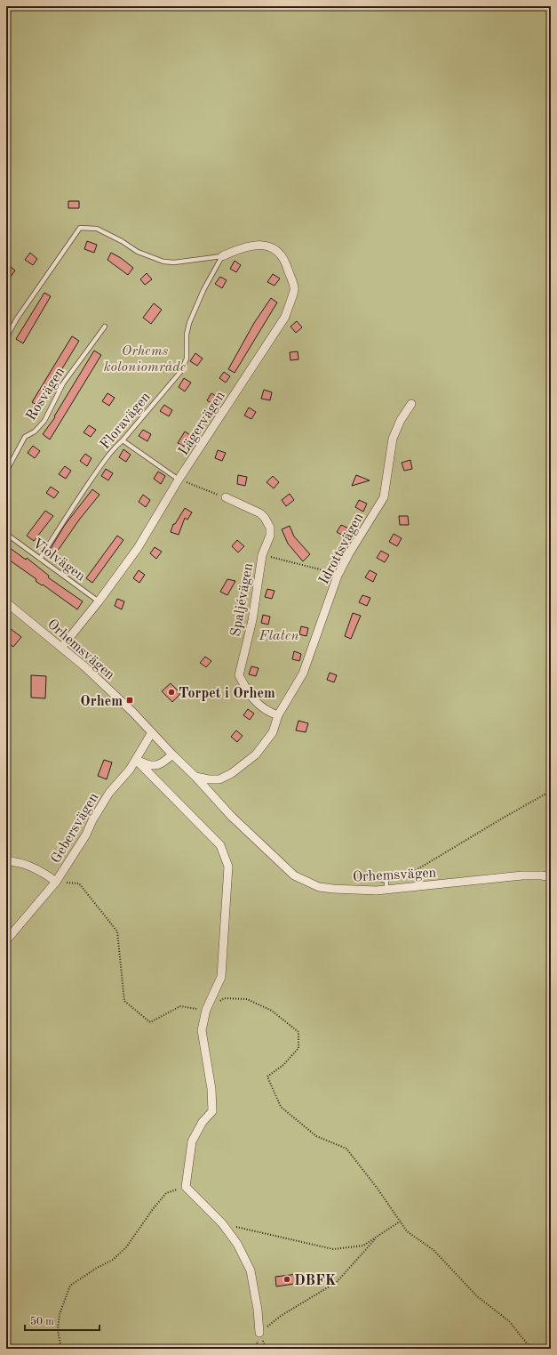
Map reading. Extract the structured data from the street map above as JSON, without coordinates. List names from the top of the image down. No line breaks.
{"streets":{"street":["Lägervägen","Idrottsvägen","Spaljévägen","Orhemsvägen","Gebersvägen"],"lane":["Rosvägen","Floravägen","Violvägen"]},"crossings":[["Floravägen","Lägervägen"],["Floravägen","Violvägen"],["Lägervägen","Violvägen"],["Lägervägen","Orhemsvägen"],["Idrottsvägen","Spaljévägen"],["Idrottsvägen","Orhemsvägen"]],"parks":["Orhems koloniområde","Flaten"],"places":{"other":["Torpet i Orhem","DBFK"],"transit":["Orhem"]},"scale_bar":"50 m"}
